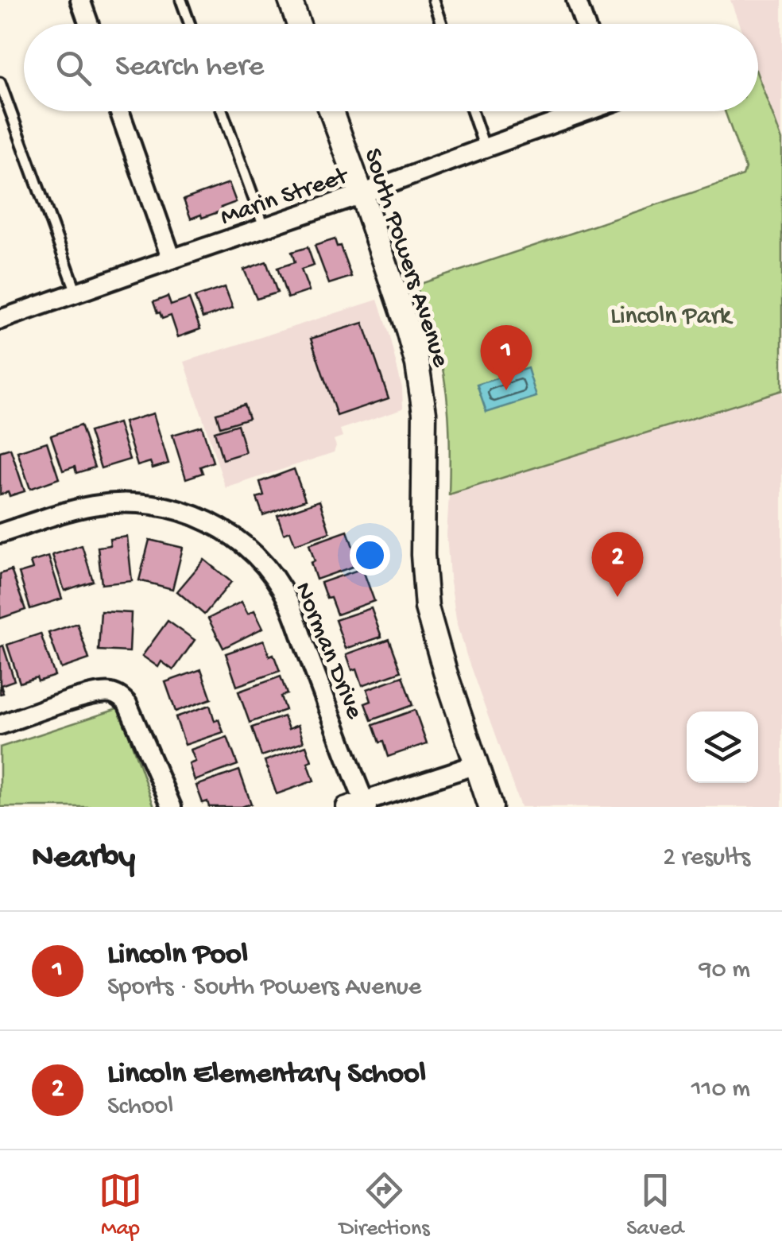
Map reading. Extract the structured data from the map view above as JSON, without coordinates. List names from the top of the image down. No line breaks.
{"streets":{"street":["Marin Street","South Powers Avenue","Norman Drive"]},"crossings":[["Marin Street","South Powers Avenue"]],"parks":["Lincoln Park"],"page":{"search":"Search here","pins":["1","2"],"heading":["Nearby","2 results"],"list":[{"mark":"1","name":"Lincoln Pool","note":"Sports · South Powers Avenue","value":"90 m"},{"mark":"2","name":"Lincoln Elementary School","note":"School","value":"110 m"}],"nav":["Map","Directions","Saved"]}}
